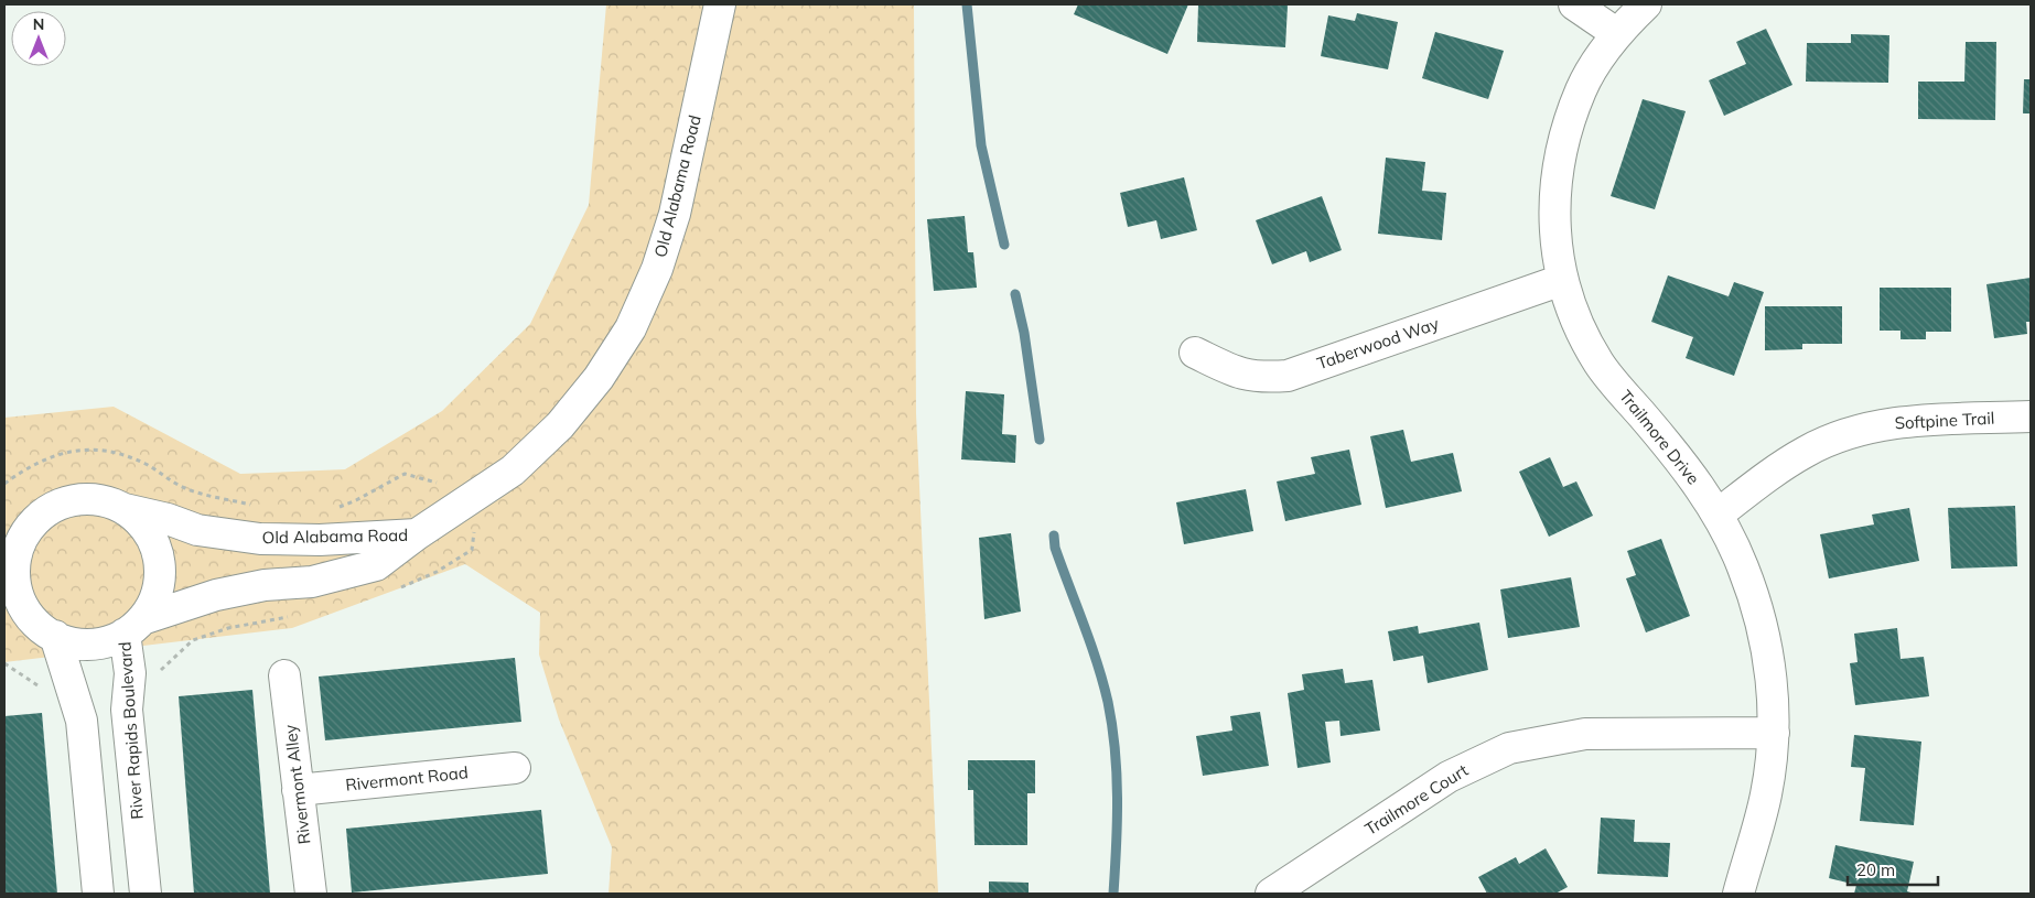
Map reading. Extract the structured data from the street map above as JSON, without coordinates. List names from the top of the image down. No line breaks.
{"streets":{"street":["Old Alabama Road","Taberwood Way","Softpine Trail","Trailmore Drive","River Rapids Boulevard","Rivermont Road","Rivermont Alley","Trailmore Court"]},"crossings":[["Old Alabama Road","River Rapids Boulevard"],["Taberwood Way","Trailmore Drive"],["Softpine Trail","Trailmore Drive"],["Trailmore Drive","Trailmore Court"],["Rivermont Road","Rivermont Alley"]],"scale_bar":"20 m","north":"top"}
